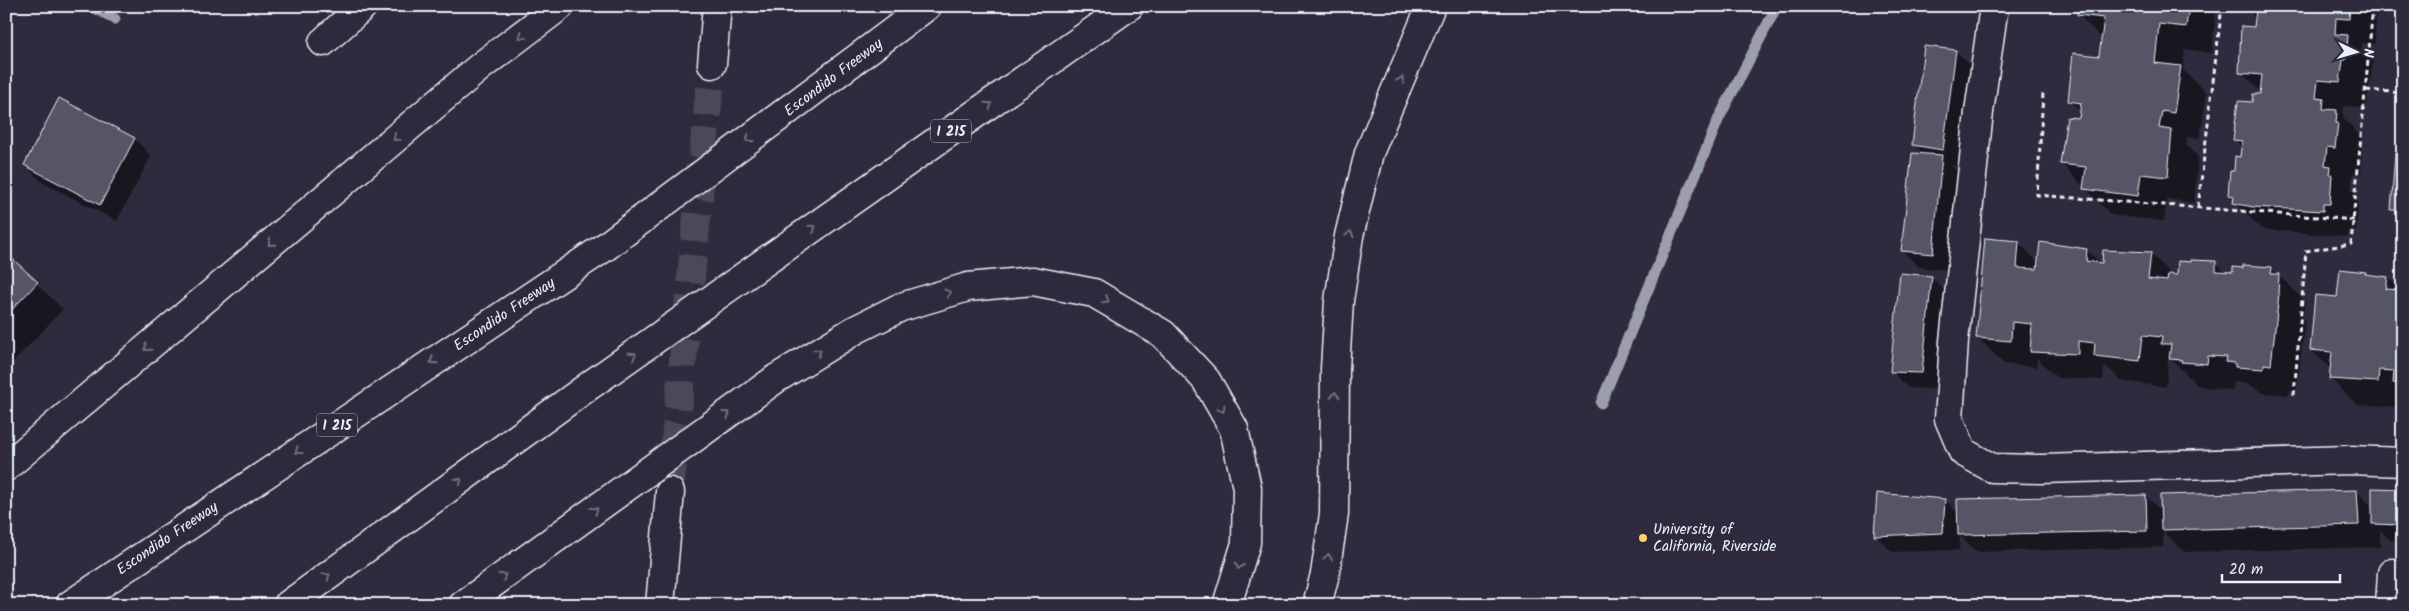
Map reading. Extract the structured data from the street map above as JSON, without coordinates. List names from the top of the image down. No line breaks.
{"streets":{"main road":["Escondido Freeway","I 215"]},"places":["University of California, Riverside"],"scale_bar":"20 m","north":"right"}
